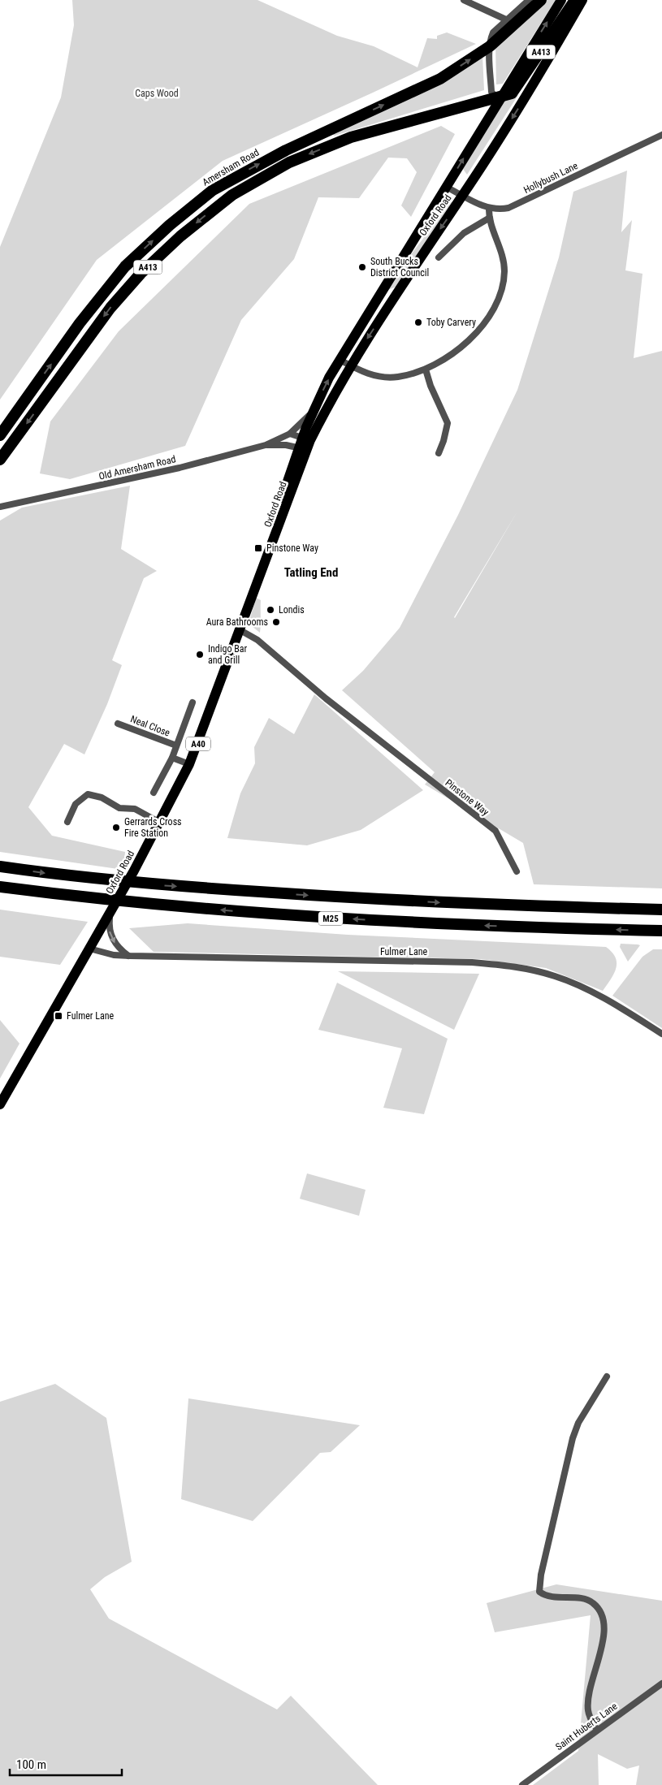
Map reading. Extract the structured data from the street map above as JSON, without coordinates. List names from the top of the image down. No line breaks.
{"streets":{"highway":["A413","Amersham Road","M25"],"main road":["Oxford Road","A40"],"street":["Hollybush Lane","Old Amersham Road","Neal Close","Pinstone Way","Fulmer Lane","Saint Huberts Lane"]},"crossings":[["A413","A40"],["Hollybush Lane","Oxford Road"],["Hollybush Lane","A40"],["Oxford Road","Old Amersham Road"],["Oxford Road","A40"],["Oxford Road","Pinstone Way"],["Oxford Road","Fulmer Lane"],["Old Amersham Road","A40"]],"districts":["Tatling End"],"parks":["Caps Wood"],"places":{"other":["South Bucks District Council","Toby Carvery","Londis","Aura Bathrooms","Indigo Bar and Grill","Gerrards Cross Fire Station"],"transit":["Pinstone Way","Fulmer Lane"]},"scale_bar":"100 m"}
